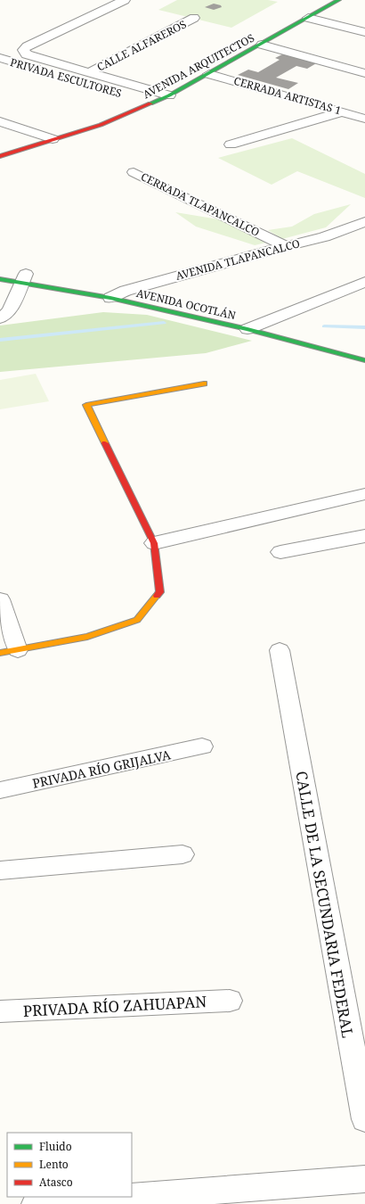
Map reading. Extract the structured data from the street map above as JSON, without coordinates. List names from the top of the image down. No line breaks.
{"streets":{"street":["CALLE ALFAREROS","AVENIDA ARQUITECTOS","PRIVADA ESCULTORES","CERRADA ARTISTAS 1","CERRADA TLAPANCALCO","AVENIDA TLAPANCALCO","AVENIDA OCOTLÁN","PRIVADA RÍO GRIJALVA","CALLE DE LA SECUNDARIA FEDERAL","PRIVADA RÍO ZAHUAPAN"]},"crossings":[["CALLE ALFAREROS","PRIVADA ESCULTORES"],["AVENIDA ARQUITECTOS","PRIVADA ESCULTORES"],["AVENIDA ARQUITECTOS","CERRADA ARTISTAS 1"],["CERRADA TLAPANCALCO","AVENIDA TLAPANCALCO"],["AVENIDA TLAPANCALCO","AVENIDA OCOTLÁN"]],"legend":["Fluido","Lento","Atasco"]}
